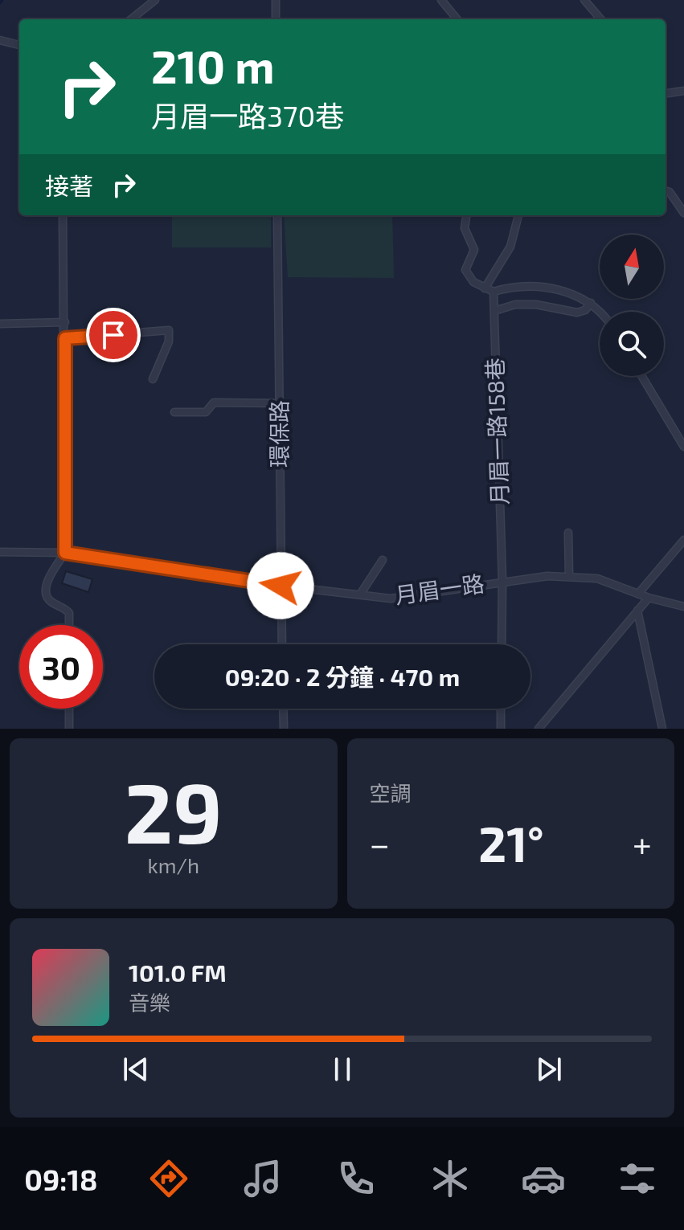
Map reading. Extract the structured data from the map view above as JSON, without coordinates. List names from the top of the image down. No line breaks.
{"streets":{"street":["月眉一路158巷","環保路","月眉一路"]},"crossings":[["月眉一路158巷","月眉一路"],["環保路","月眉一路"]],"north":"top","page":{"turn":["210 m","月眉一路370巷"],"then":"接著","limit":"30","trip":"09:20 · 2 分鐘 · 470 m","tile":[["29","km/h"],"空調"],"heat":["−","21°","+"],"song":["101.0 FM","音樂"],"tabs":"09:18"}}
